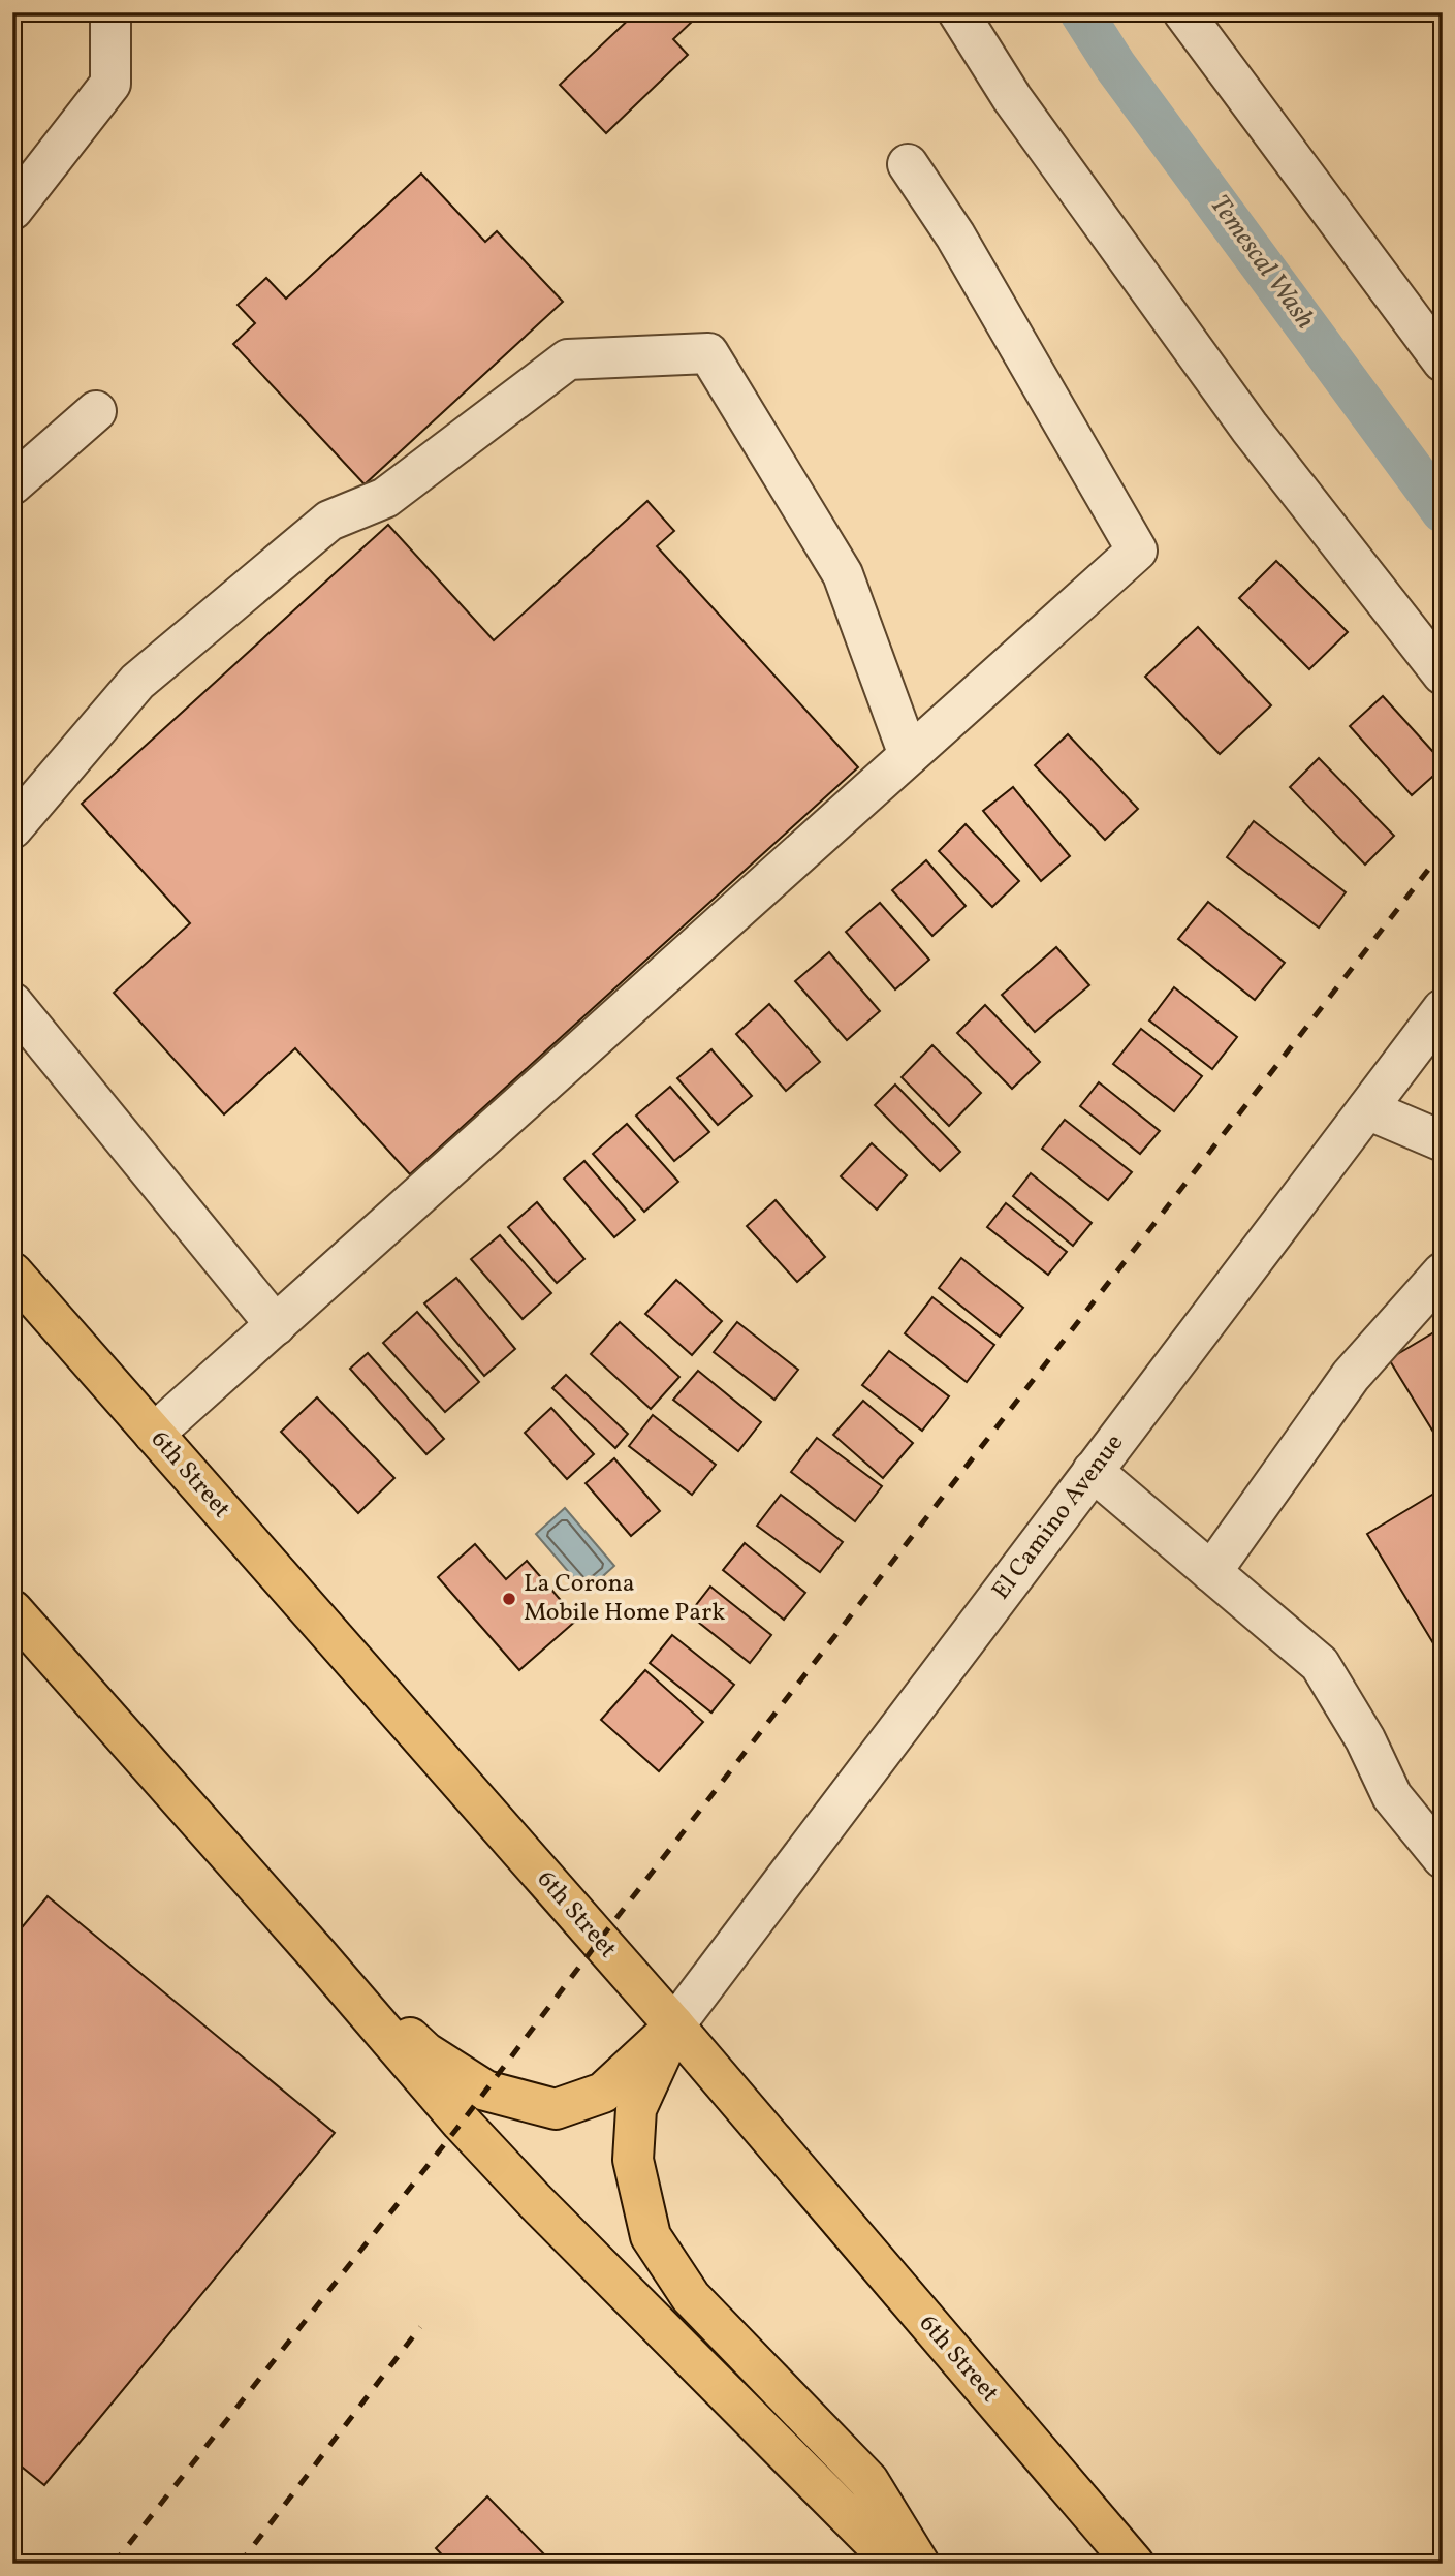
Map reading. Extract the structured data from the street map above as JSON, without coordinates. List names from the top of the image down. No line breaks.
{"streets":{"main road":["6th Street"],"street":["El Camino Avenue"]},"crossings":[["6th Street","El Camino Avenue"]],"water":["Temescal Wash"],"places":["La Corona Mobile Home Park"]}
